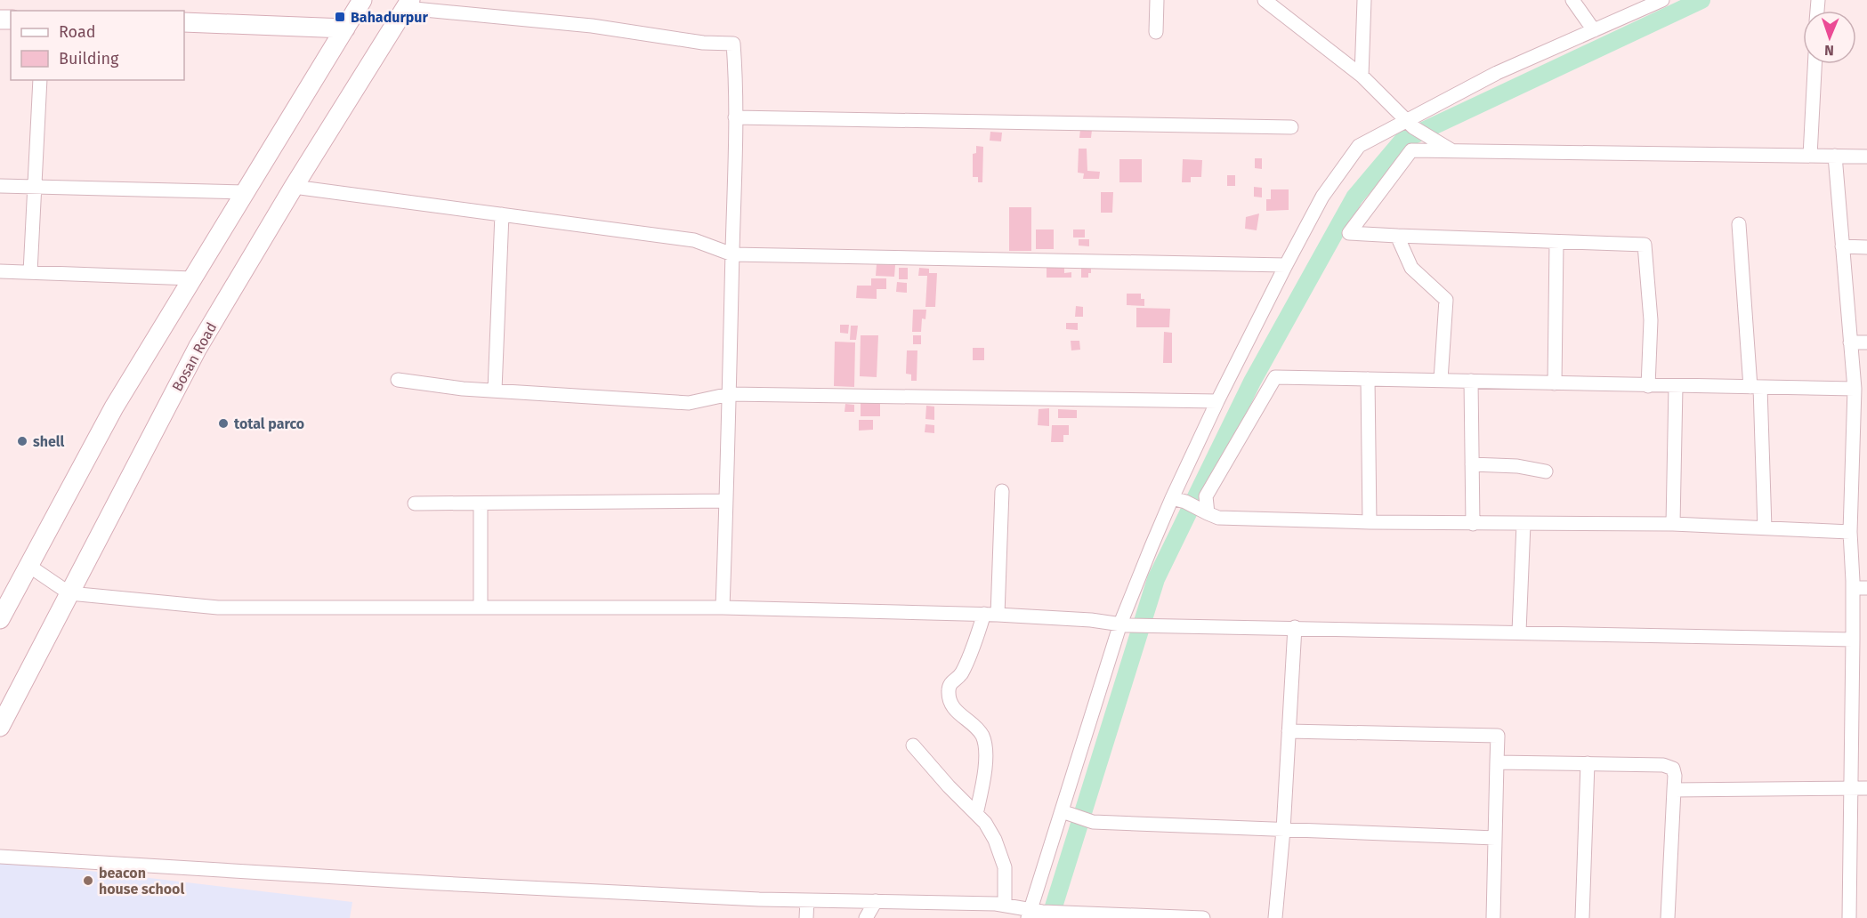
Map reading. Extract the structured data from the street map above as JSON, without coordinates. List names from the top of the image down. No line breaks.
{"streets":{"main road":["Bosan Road"]},"places":{"transit":["Bahadurpur"],"other":["total parco","shell","beacon house school"]},"legend":["Road","Building"],"north":"bottom"}
